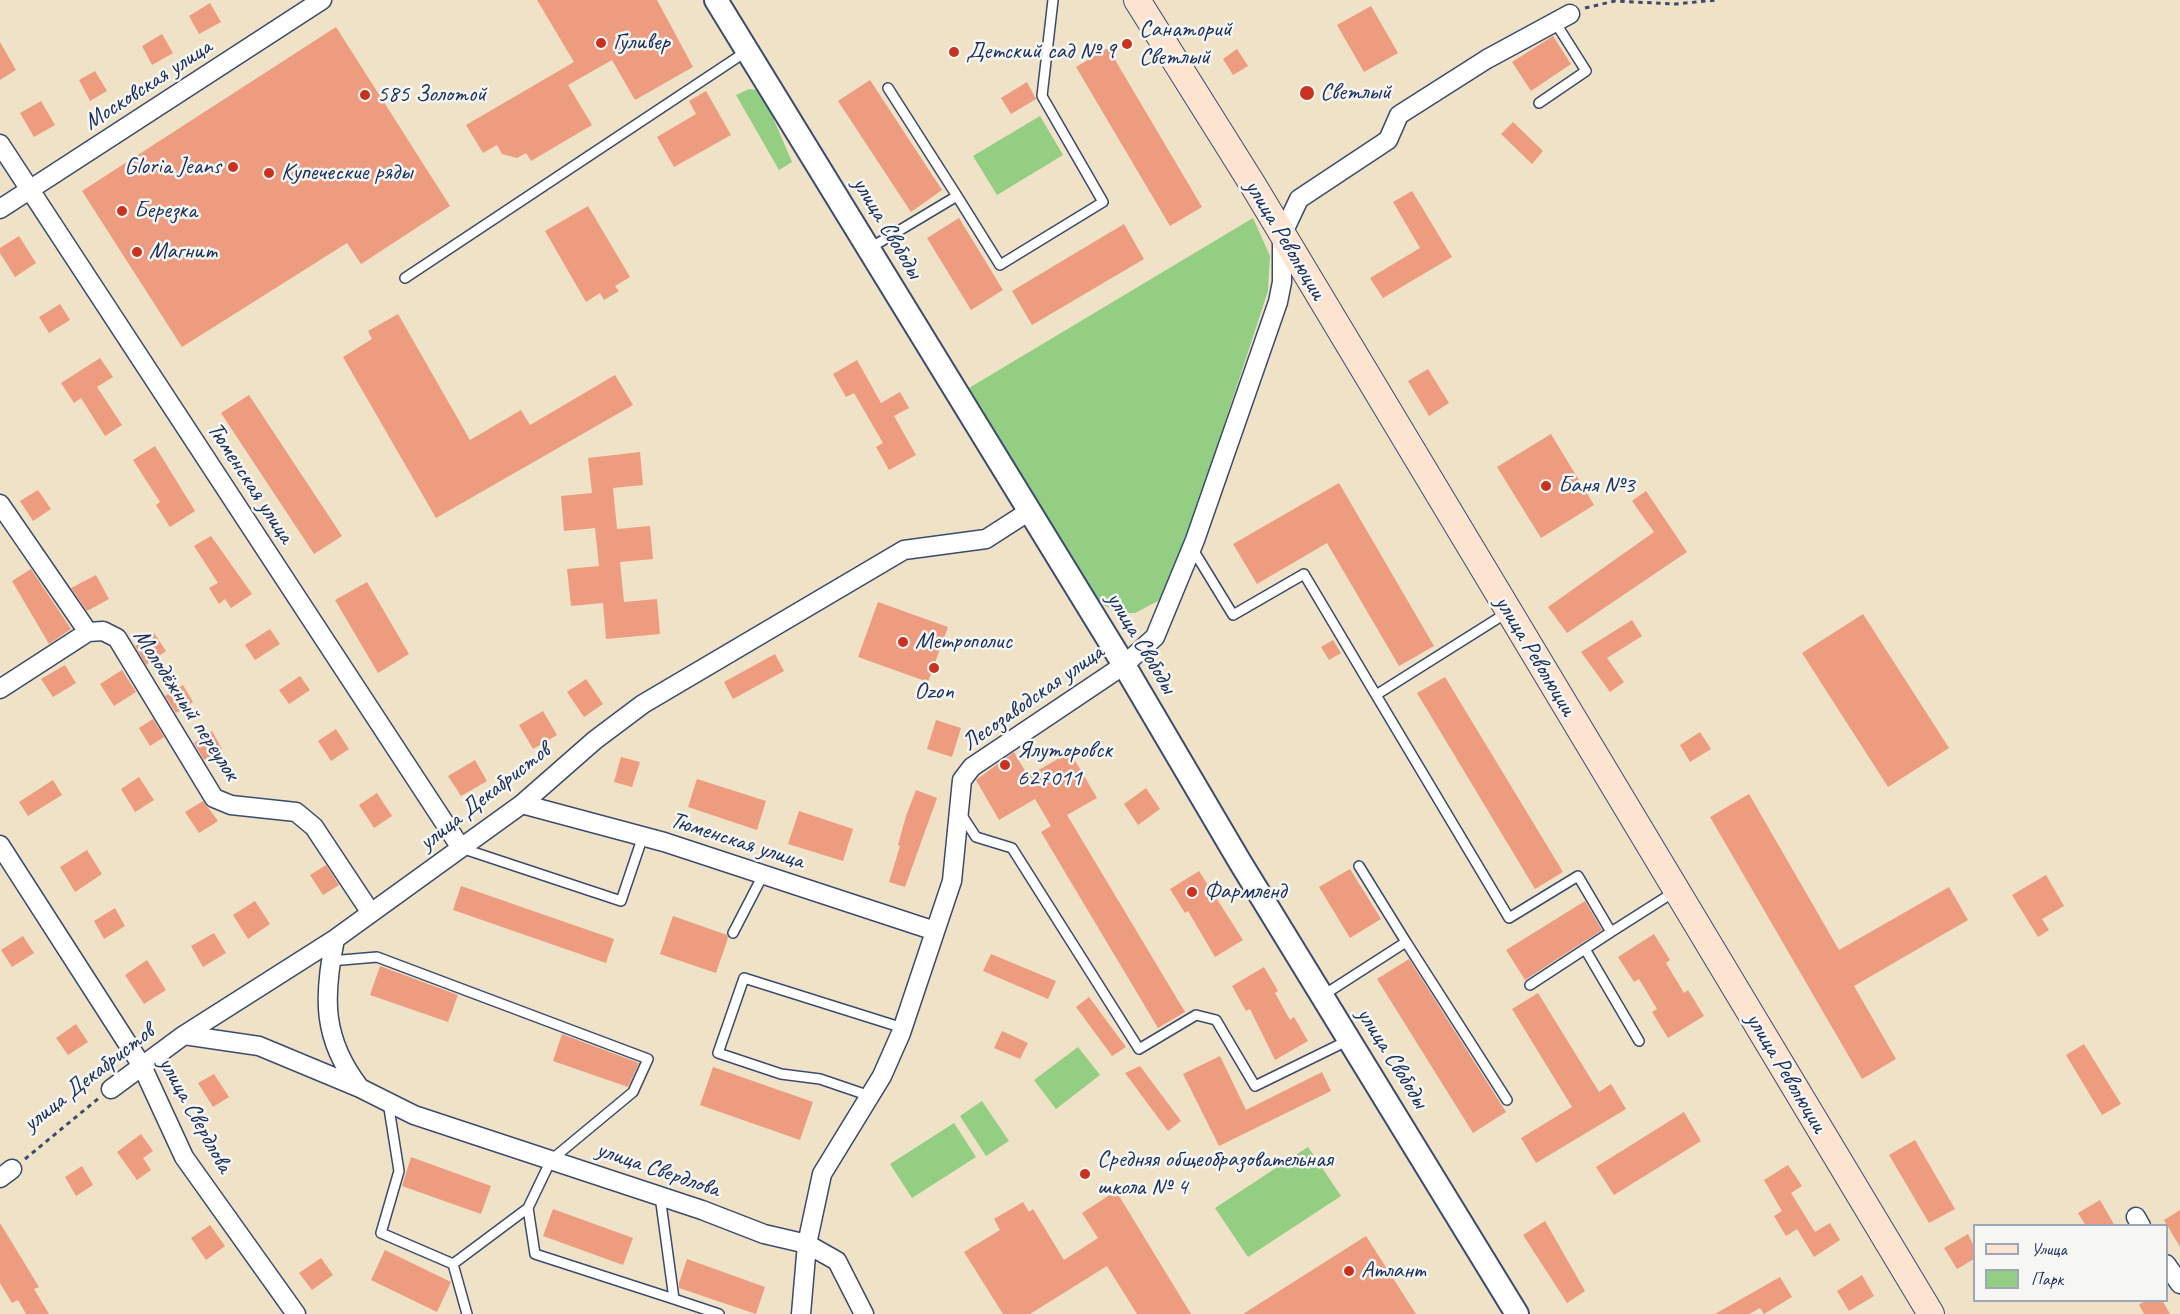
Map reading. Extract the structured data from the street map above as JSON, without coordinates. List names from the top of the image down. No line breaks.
{"streets":{"main road":["улица Революции"],"street":["Московская улица","улица Свободы","Тюменская улица","Лесозаводская улица","Молодёжный переулок","улица Декабристов","улица Свердлова"]},"crossings":[["Московская улица","Тюменская улица"],["улица Свободы","Лесозаводская улица"],["улица Свободы","улица Декабристов"],["улица Революции","Лесозаводская улица"],["Тюменская улица","Лесозаводская улица"],["Тюменская улица","улица Декабристов"],["Лесозаводская улица","улица Свердлова"],["Молодёжный переулок","улица Декабристов"],["улица Декабристов","улица Свердлова"]],"places":["Гуливер","Санаторий Светлый","Детский сад № 9","Светлый","585 Золотой","Gloria Jeans","Купеческие ряды","Березка","Магнит","Баня №3","Метрополис","Ozon","Ялуторовск 627011","Фармленд","Средняя общеобразовательная школа № 4","Атлант"],"legend":["Улица","Парк"]}
